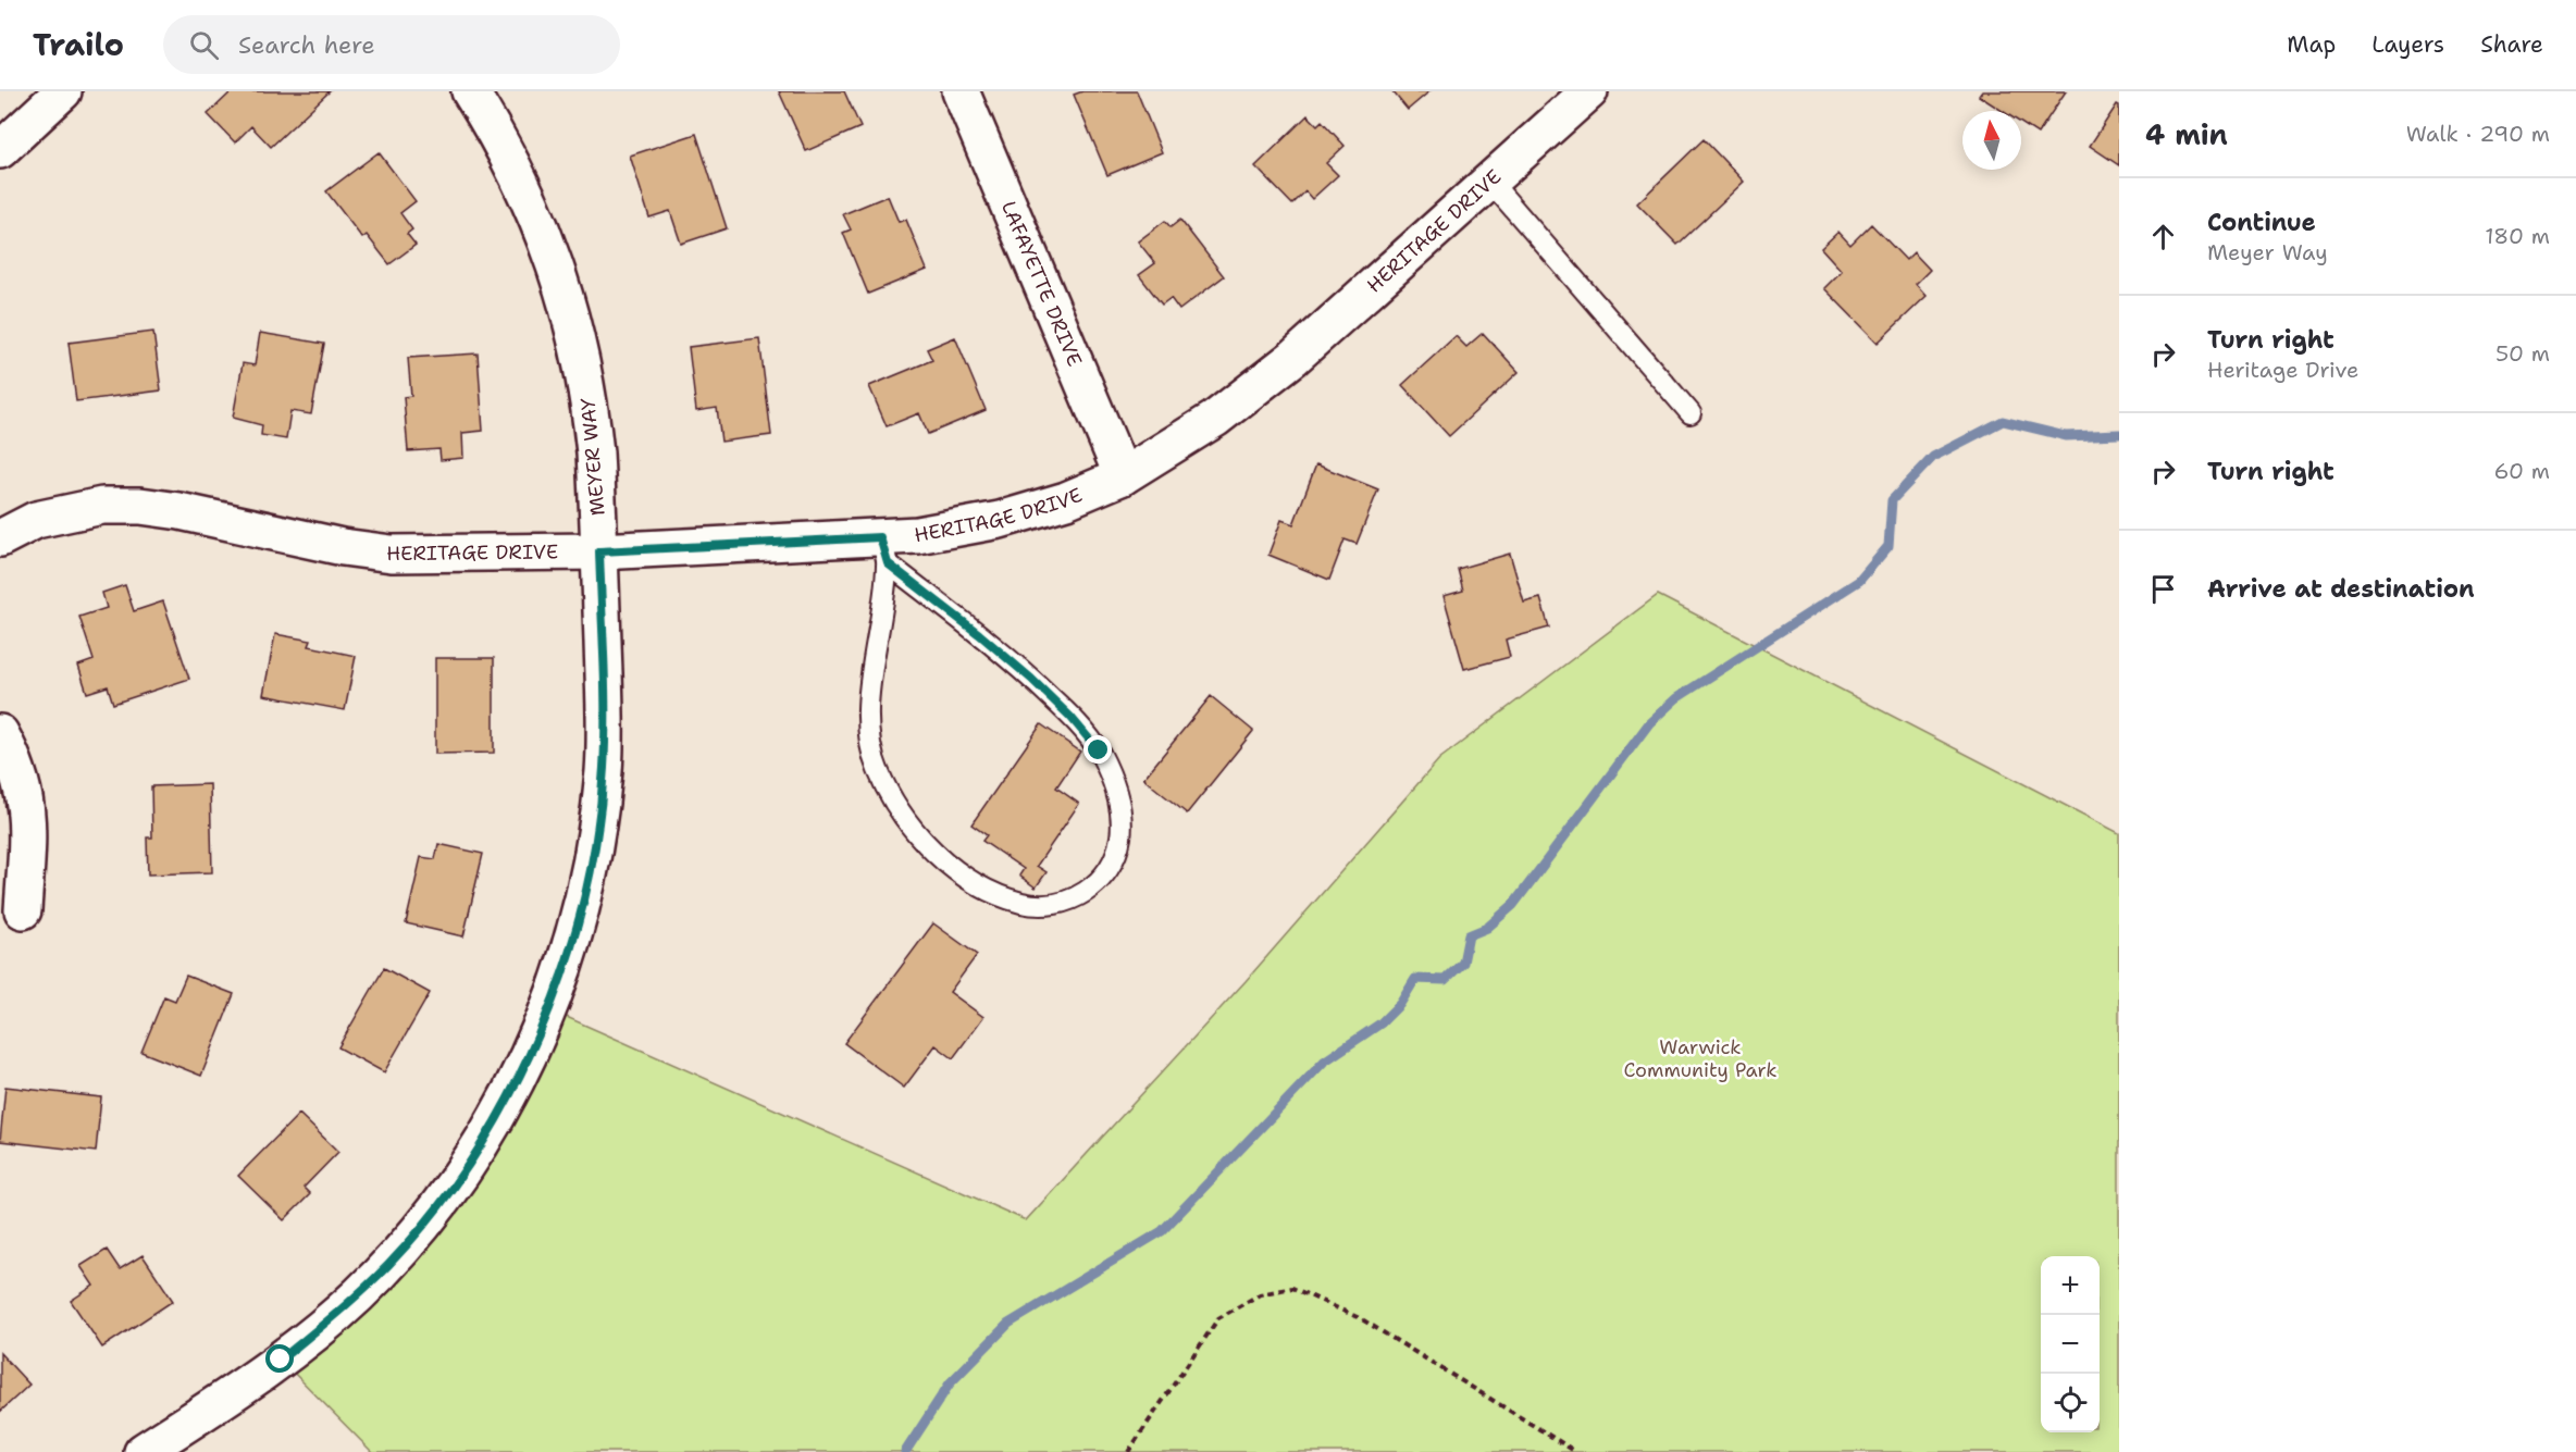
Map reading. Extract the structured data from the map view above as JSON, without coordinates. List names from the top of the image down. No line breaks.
{"streets":{"street":["HERITAGE DRIVE","LAFAYETTE DRIVE","MEYER WAY"]},"crossings":[["HERITAGE DRIVE","LAFAYETTE DRIVE"],["HERITAGE DRIVE","MEYER WAY"]],"parks":["Warwick Community Park"],"north":"top","page":{"header":"Trailo","search":"Search here","nav":["Map","Layers","Share"],"heading":["4 min","Walk · 290 m"],"list":[["Continue","Meyer Way","180 m"],["Turn right","Heritage Drive","50 m"],["Turn right","60 m"],"Arrive at destination"],"map_buttons":["+","−"]}}
